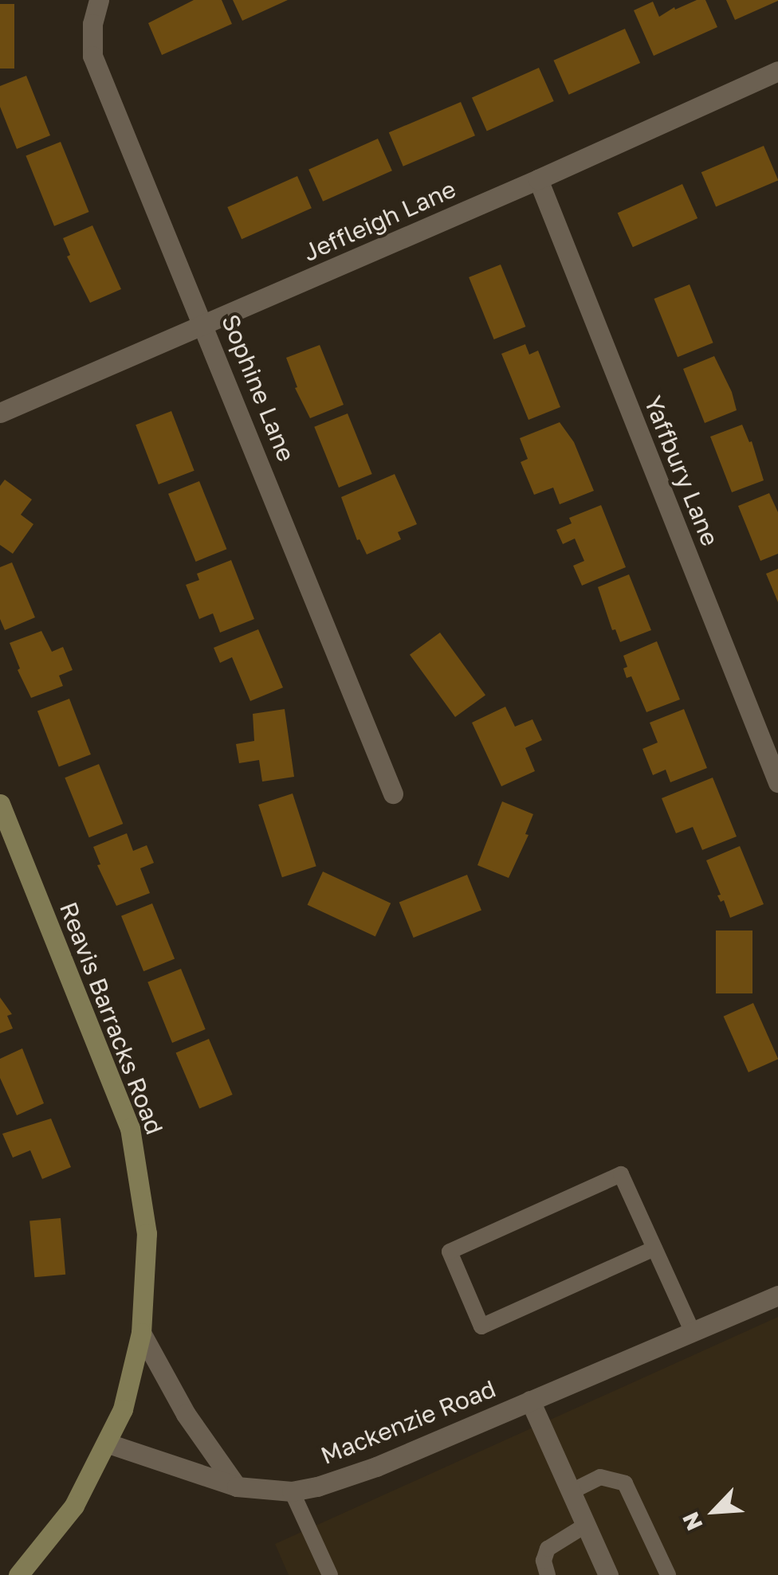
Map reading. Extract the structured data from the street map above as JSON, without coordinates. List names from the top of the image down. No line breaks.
{"streets":{"main road":["Reavis Barracks Road"],"street":["Jeffleigh Lane","Sophine Lane","Yaffbury Lane","Mackenzie Road"]},"crossings":[["Jeffleigh Lane","Sophine Lane"],["Jeffleigh Lane","Yaffbury Lane"],["Reavis Barracks Road","Mackenzie Road"]],"north":"bottom left"}
